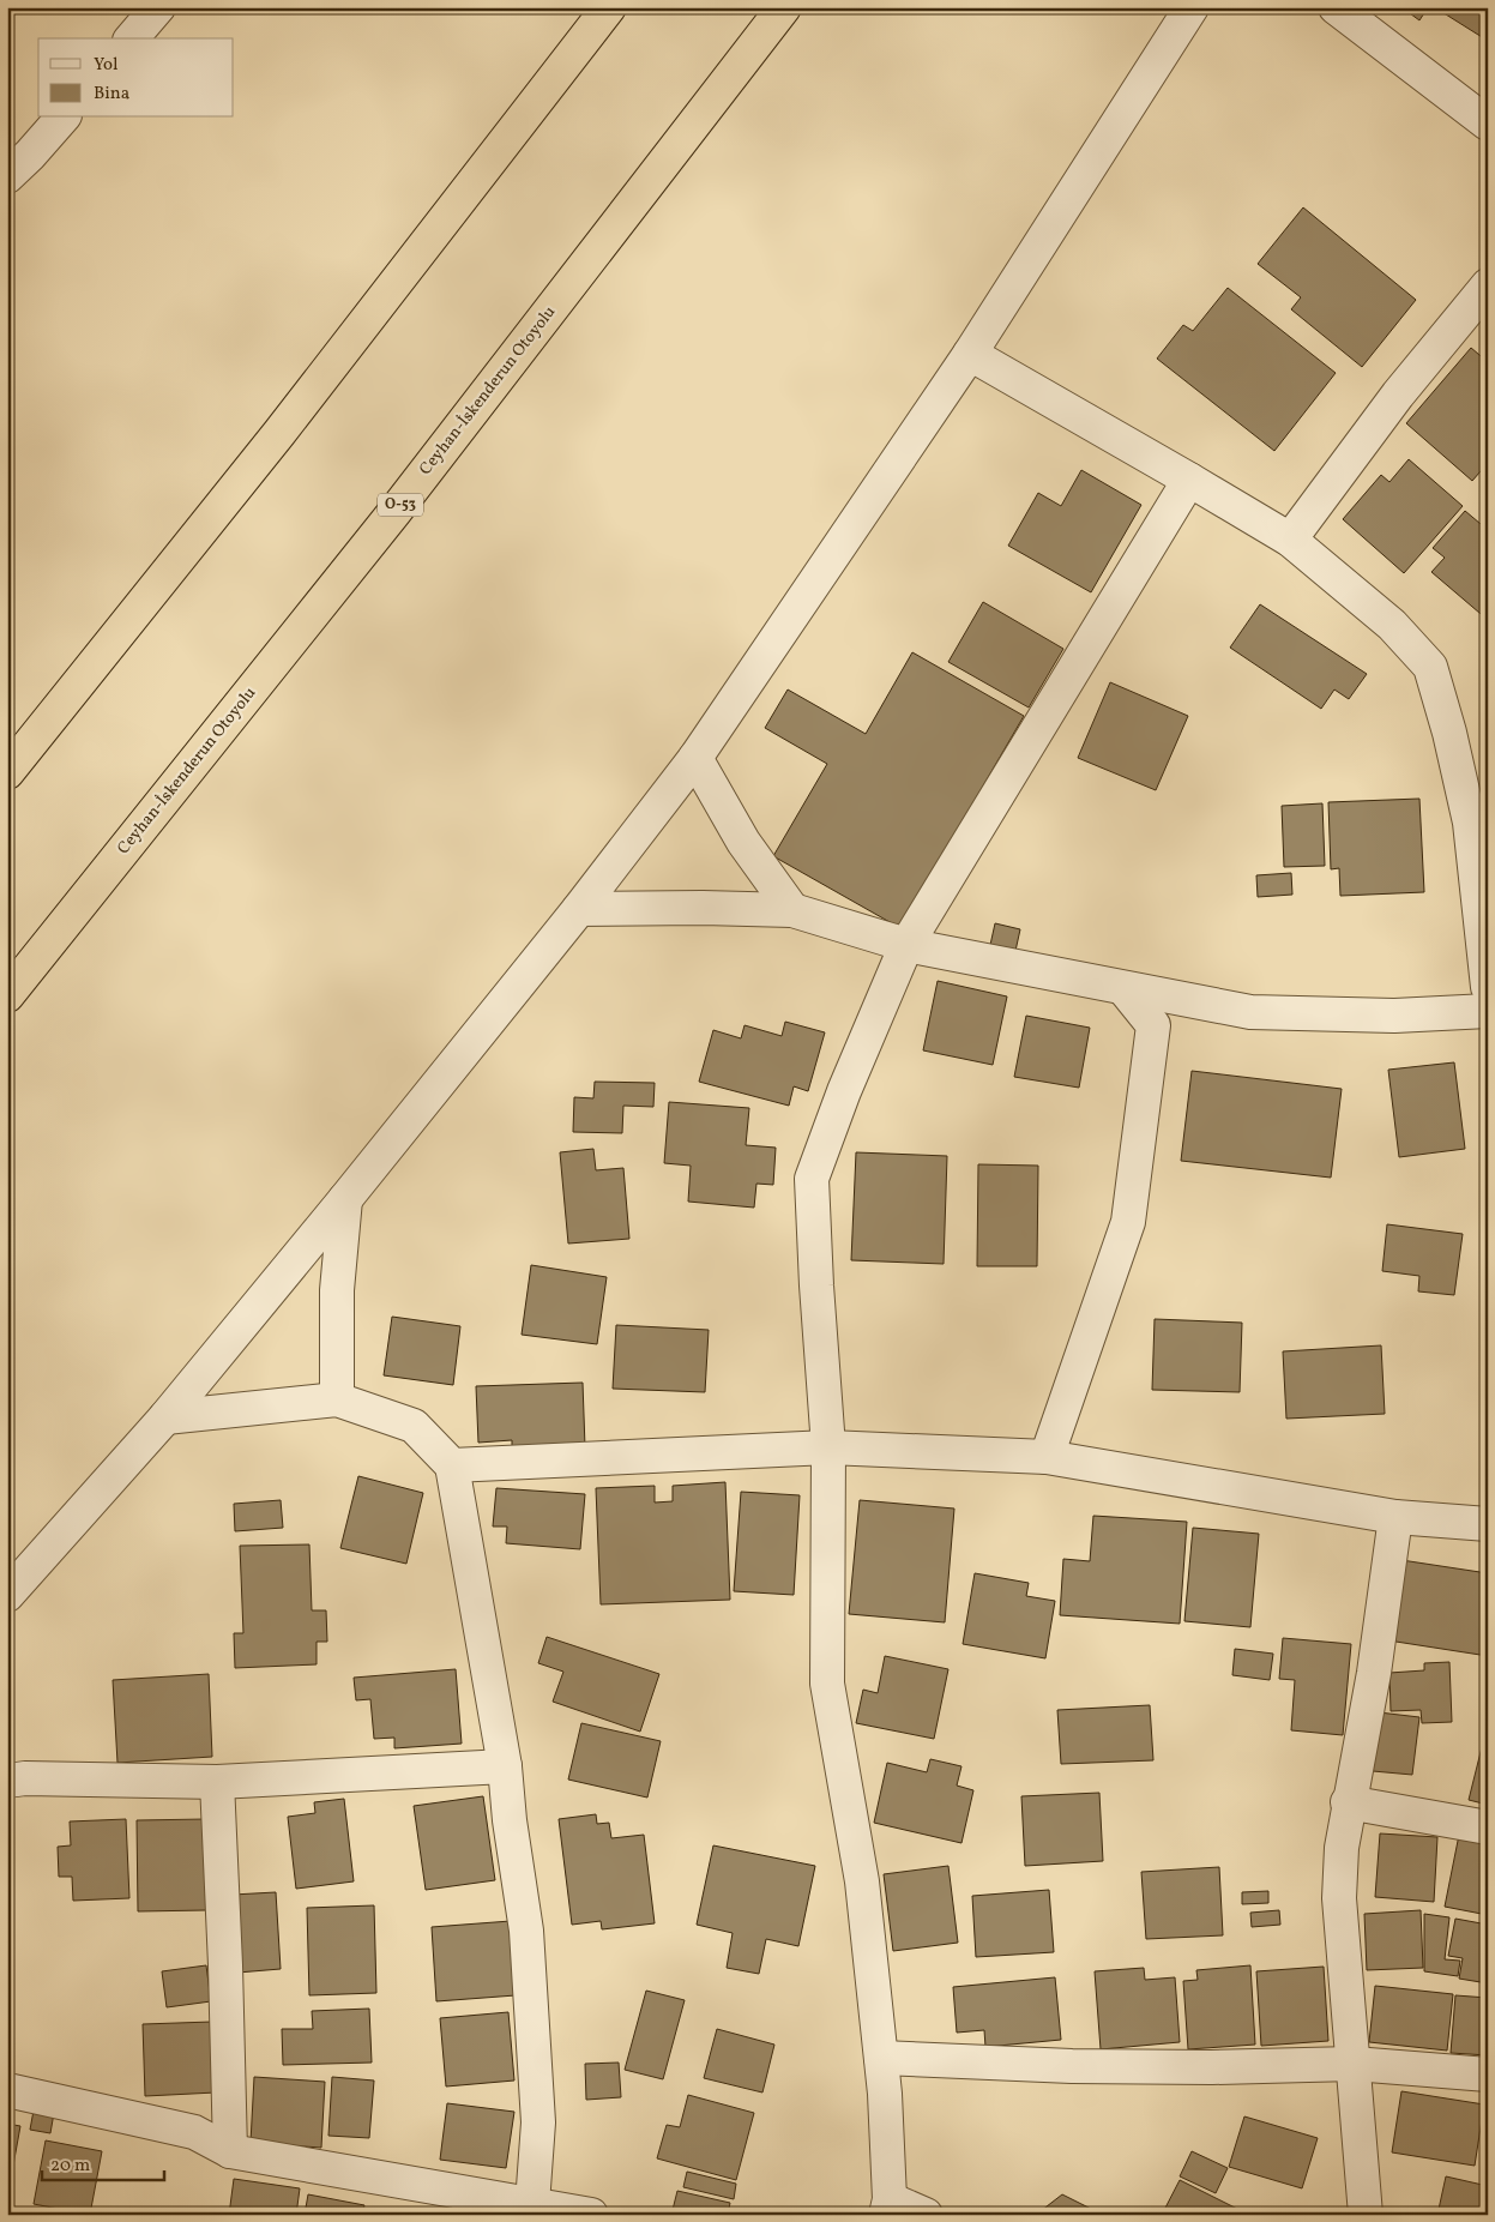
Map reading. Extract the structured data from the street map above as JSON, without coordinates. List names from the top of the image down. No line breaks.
{"streets":{"highway":["Ceyhan-İskenderun Otoyolu","O-53"]},"legend":["Yol","Bina"],"scale_bar":"20 m"}
